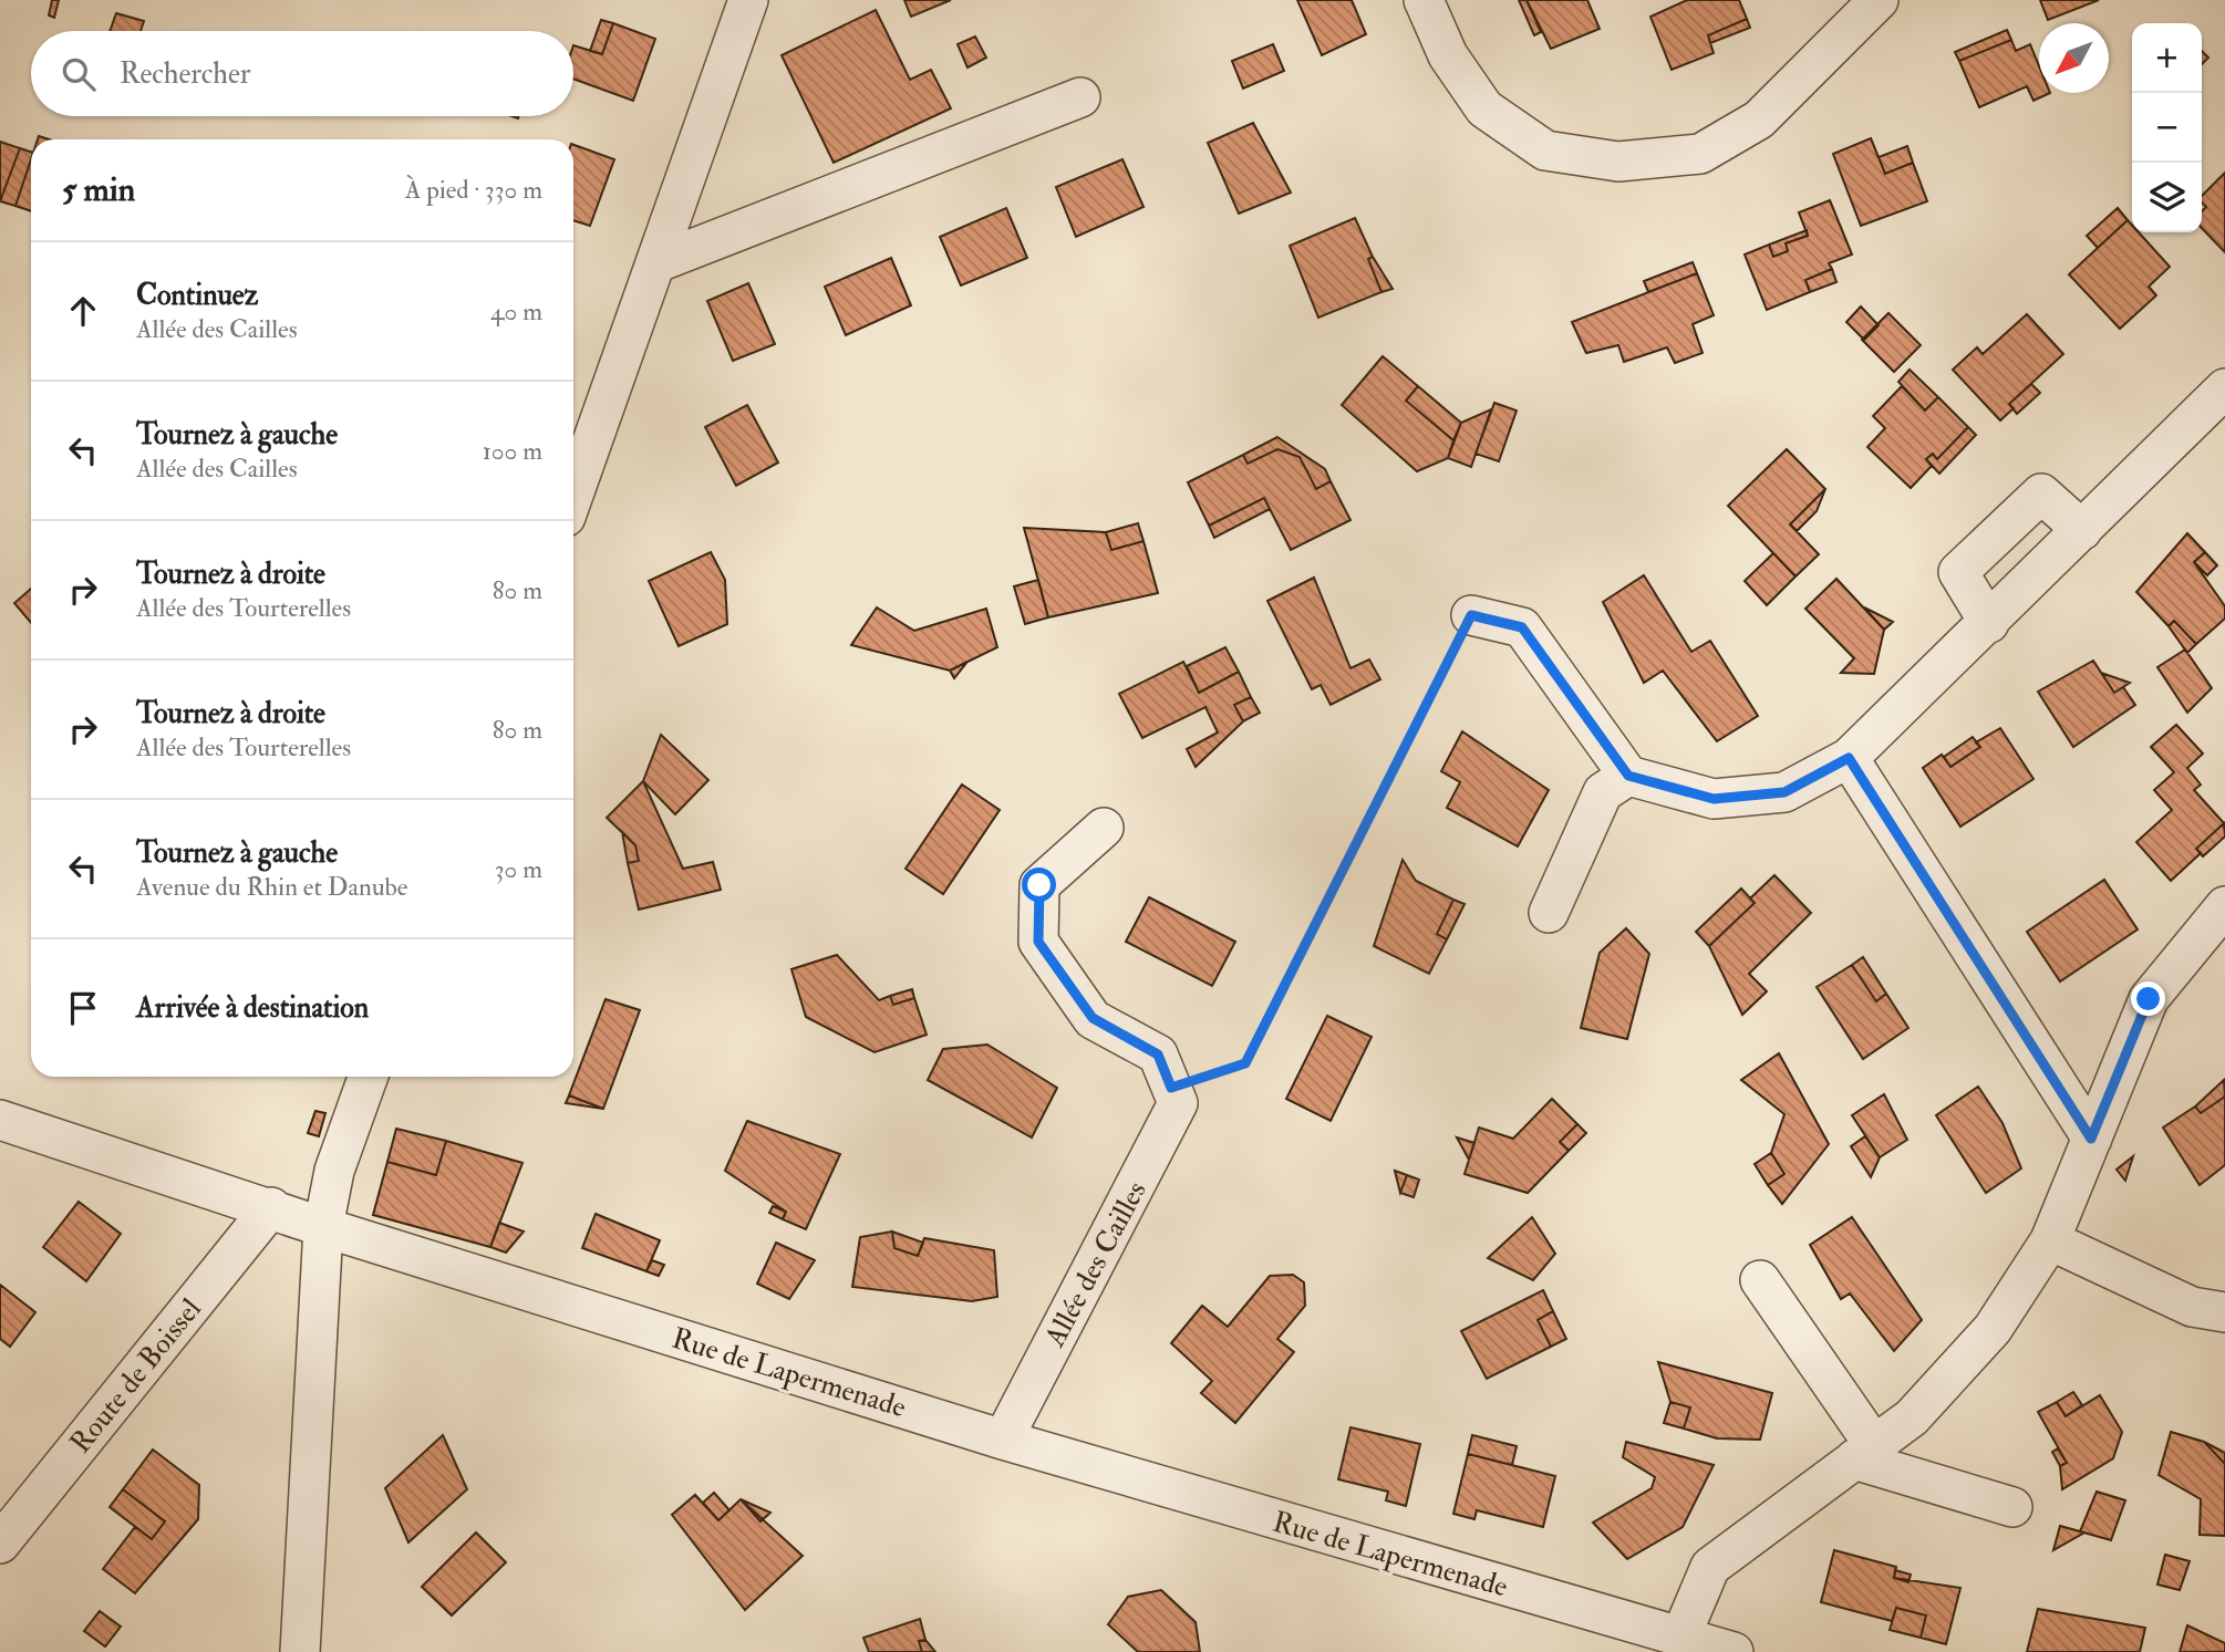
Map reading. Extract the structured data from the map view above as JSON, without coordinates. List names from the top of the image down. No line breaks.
{"streets":{"street":["Allée des Cailles","Rue de Lapermenade","Route de Boissel"]},"crossings":[["Allée des Cailles","Rue de Lapermenade"],["Rue de Lapermenade","Route de Boissel"]],"north":"bottom left","page":{"map_buttons":["+","−"],"search":"Rechercher","heading":["5 min","À pied · 330 m"],"list":[["Continuez","Allée des Cailles","40 m"],["Tournez à gauche","Allée des Cailles","100 m"],["Tournez à droite","Allée des Tourterelles","80 m"],["Tournez à droite","Allée des Tourterelles","80 m"],["Tournez à gauche","Avenue du Rhin et Danube","30 m"],"Arrivée à destination"]}}
